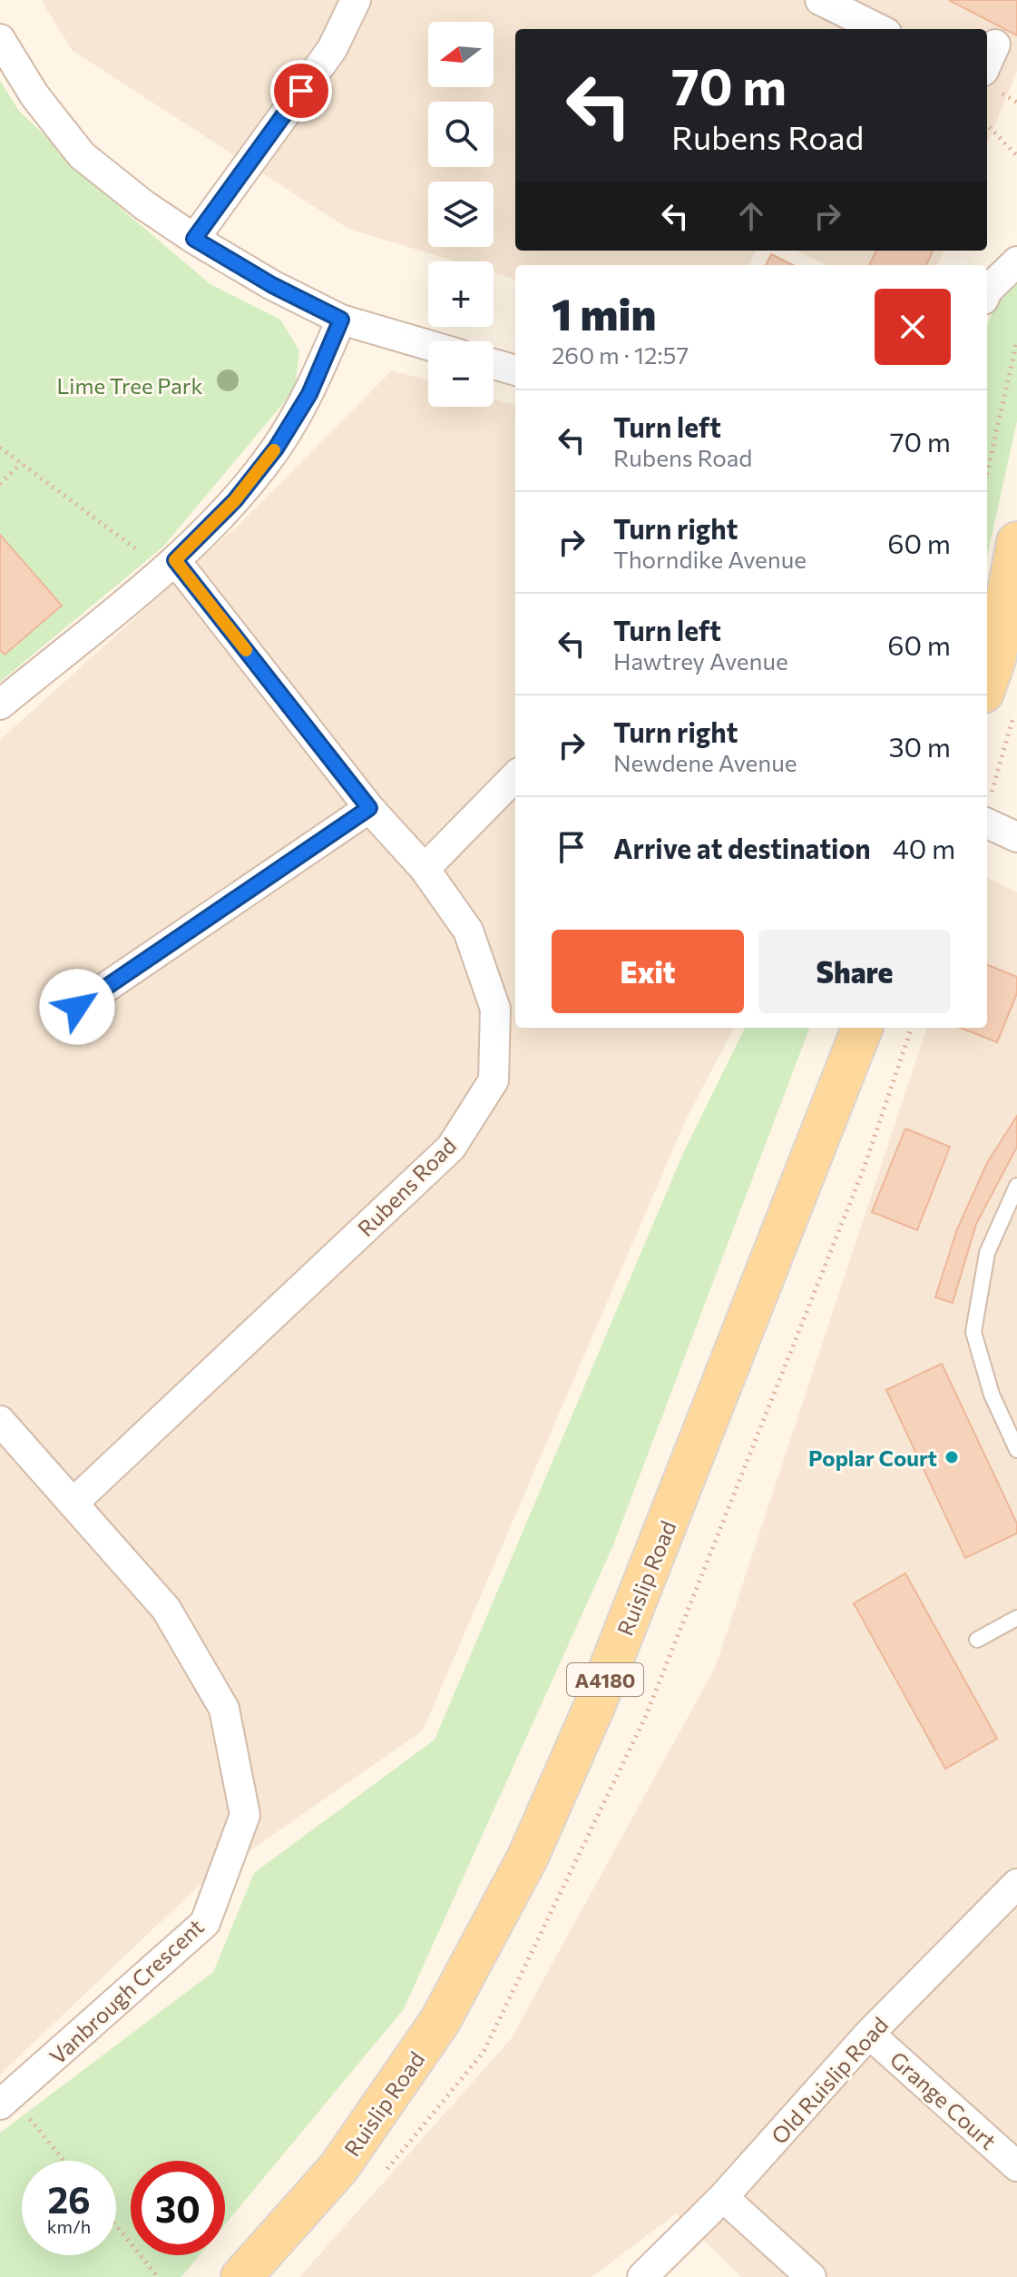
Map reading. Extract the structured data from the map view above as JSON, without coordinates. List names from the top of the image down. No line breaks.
{"streets":{"main road":["Ruislip Road","A4180"],"street":["Rubens Road","Vanbrough Crescent","Old Ruislip Road","Grange Court"]},"crossings":[["Rubens Road","Vanbrough Crescent"],["Old Ruislip Road","Grange Court"]],"parks":["Lime Tree Park"],"places":["Poplar Court"],"north":"left","page":{"map_buttons":["+","−"],"turn":["70 m","Rubens Road"],"heading":["1 min","260 m · 12:57"],"list":[{"name":"Turn left","note":"Rubens Road","value":"70 m"},{"name":"Turn right","note":"Thorndike Avenue","value":"60 m"},{"name":"Turn left","note":"Hawtrey Avenue","value":"60 m"},{"name":"Turn right","note":"Newdene Avenue","value":"30 m"},{"name":"Arrive at destination","value":"40 m"}],"buttons":["Exit","Share"],"speed":"26 km/h","limit":"30"}}
